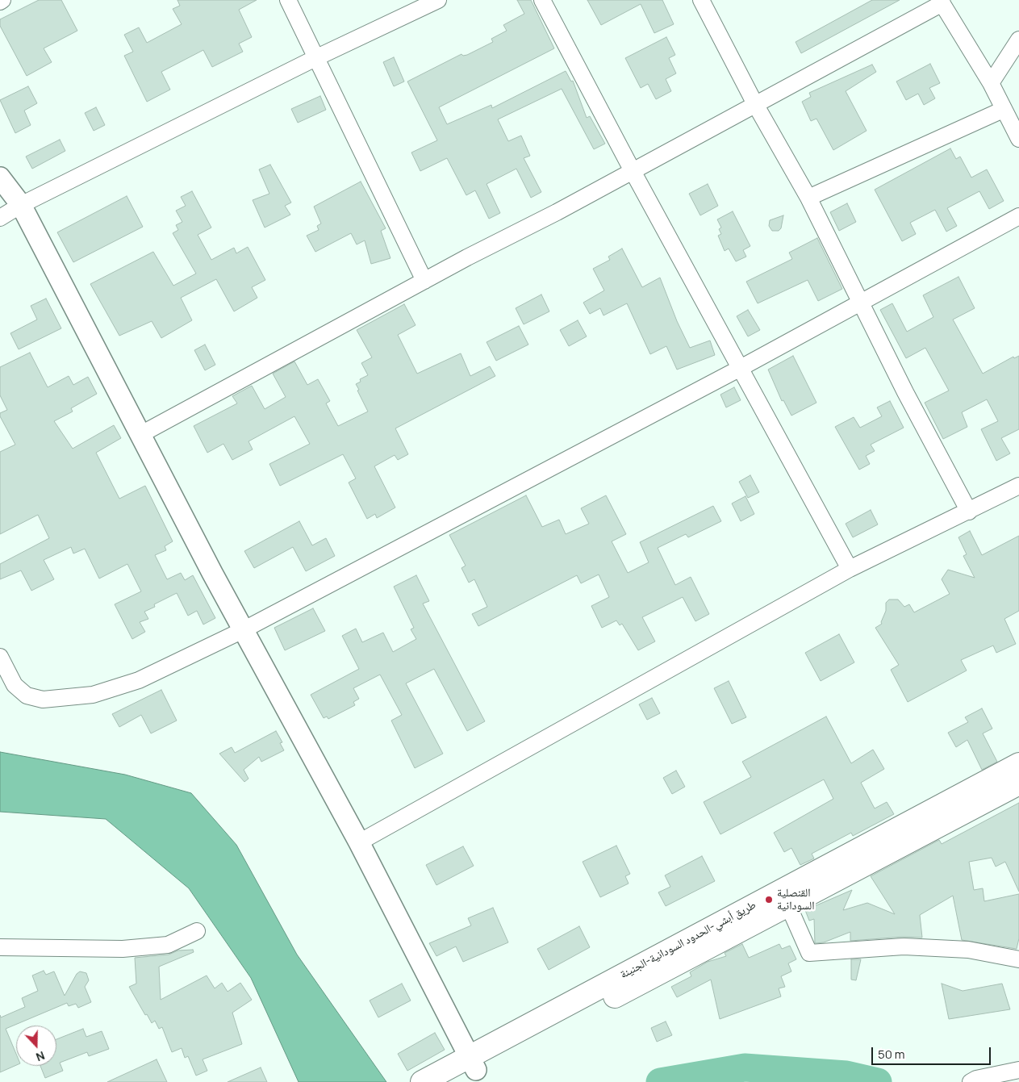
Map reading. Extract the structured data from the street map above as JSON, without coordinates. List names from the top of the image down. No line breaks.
{"streets":{"highway":["طريق أبشي-الحدود السودانية-الجنينة"]},"places":["القنصلية السودانية"],"scale_bar":"50 m","north":"bottom"}
